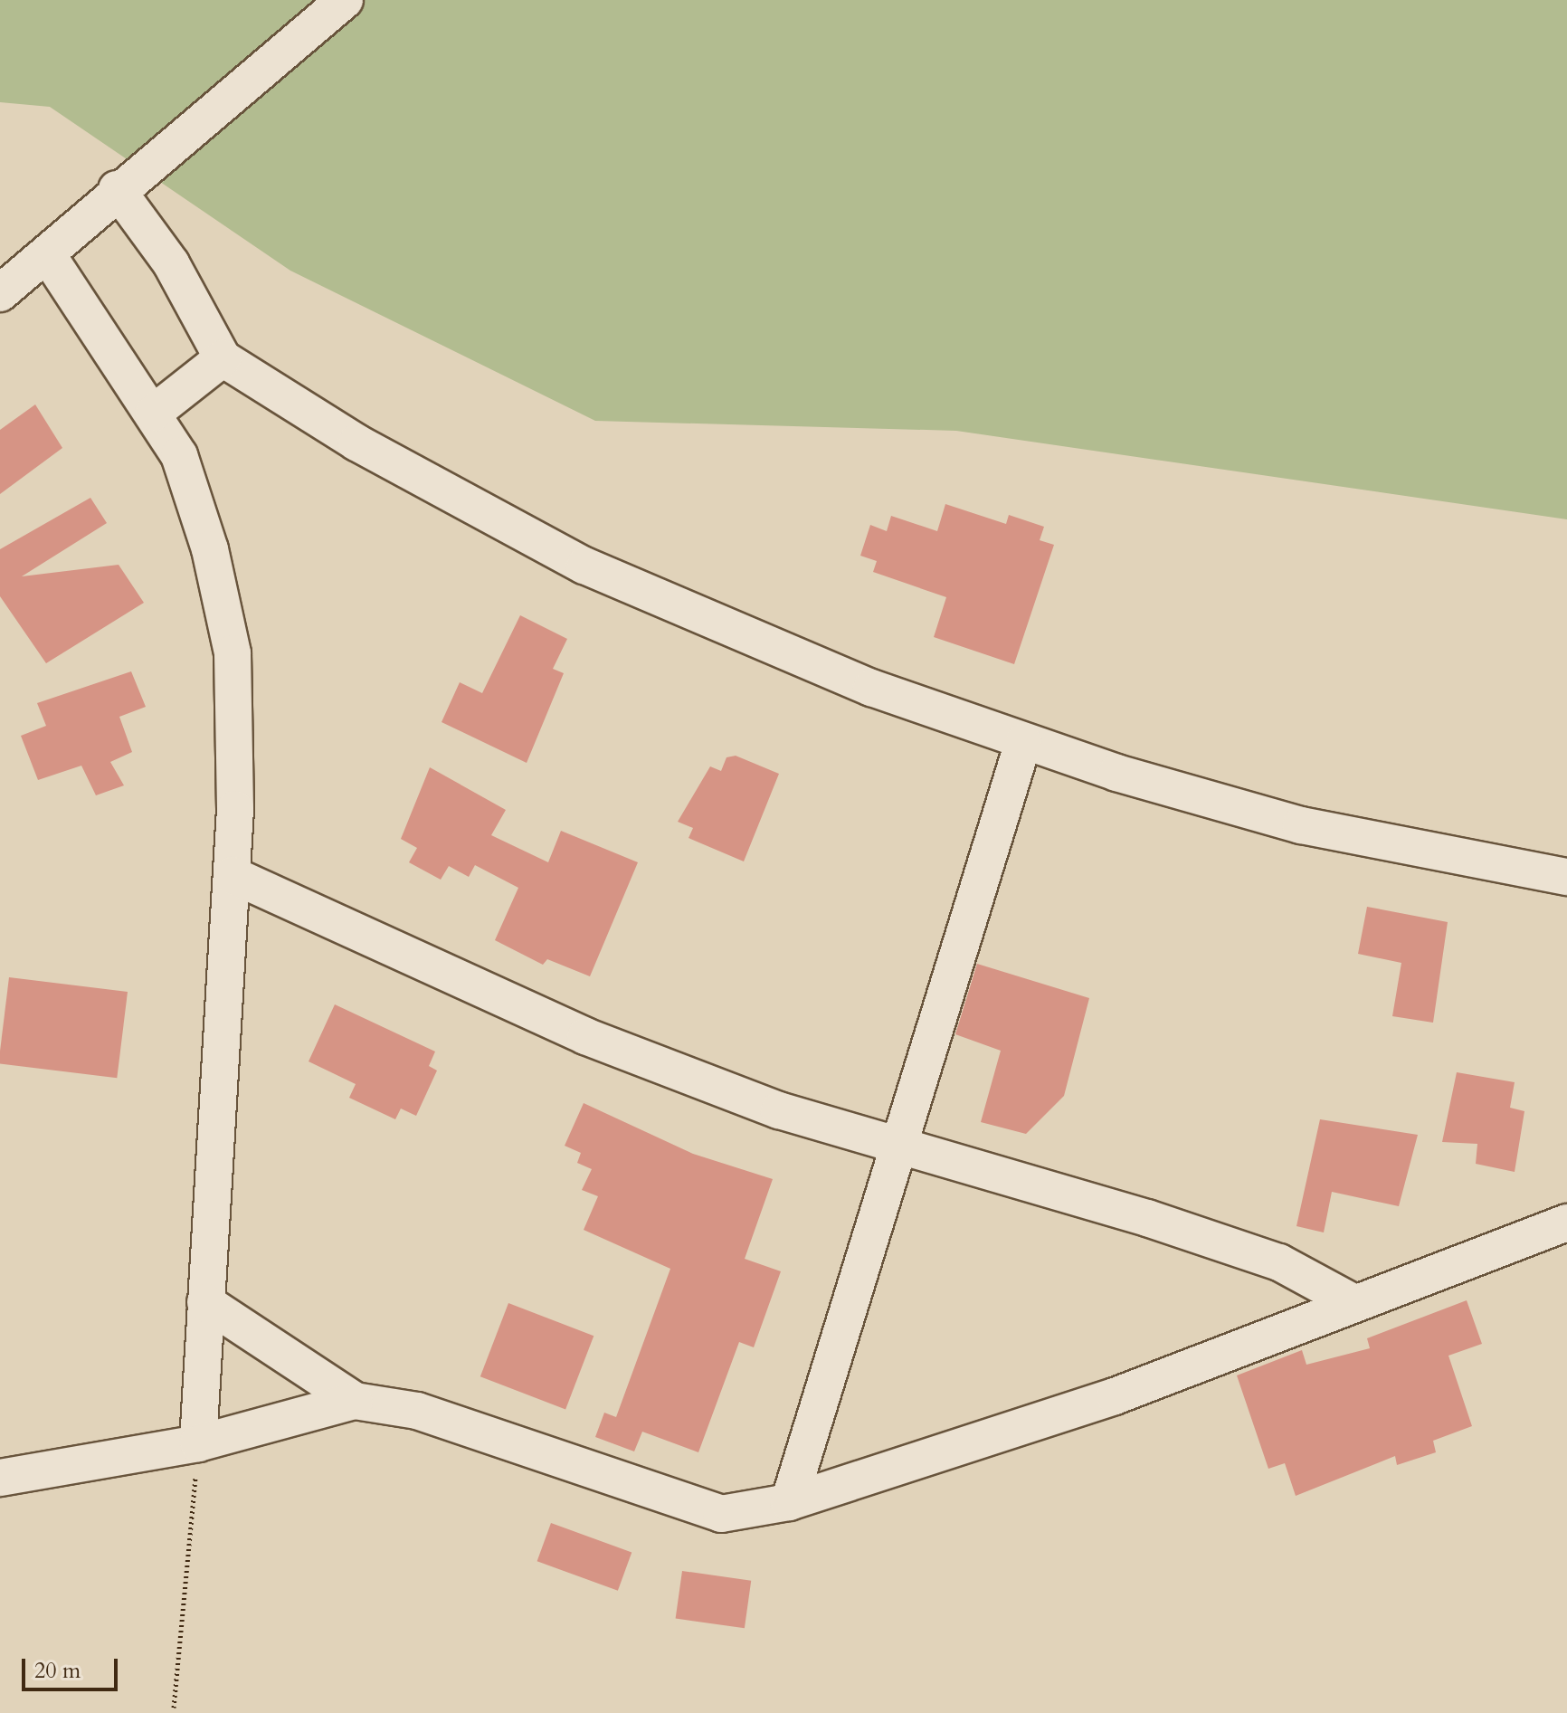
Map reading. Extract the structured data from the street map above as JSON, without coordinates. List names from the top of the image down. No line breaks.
{"scale_bar":"20 m"}
